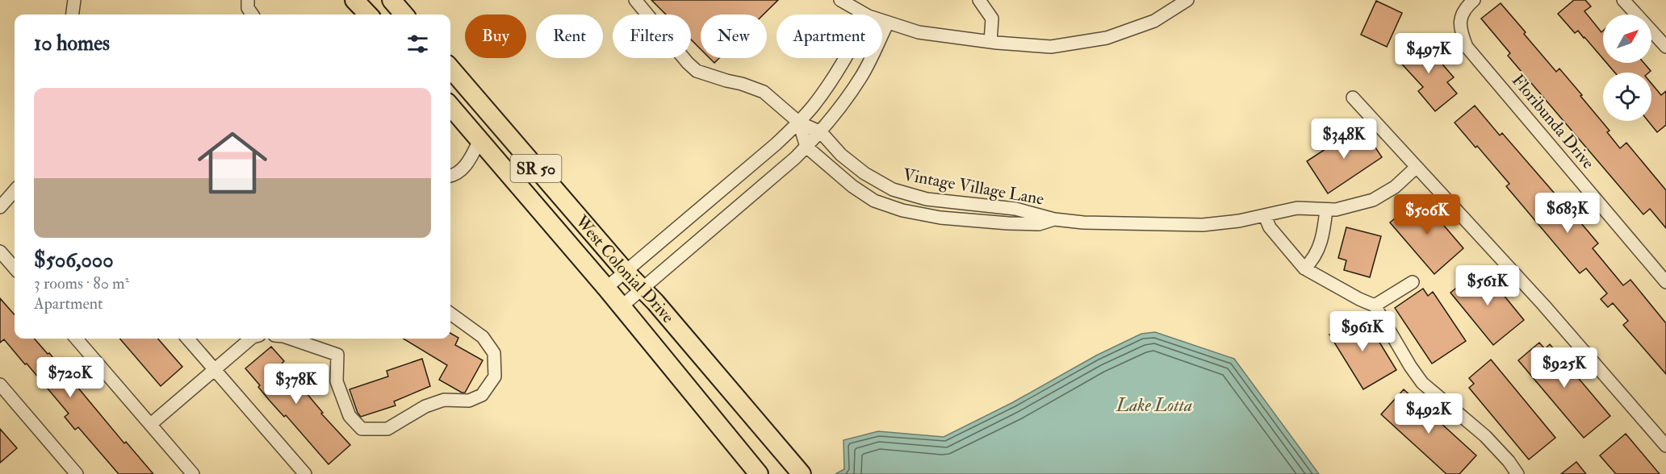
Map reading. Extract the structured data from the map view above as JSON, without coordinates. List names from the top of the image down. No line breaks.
{"streets":{"highway":["SR 50","West Colonial Drive"],"street":["Floribunda Drive","Vintage Village Lane"]},"water":["Lake Lotta"],"north":"top right","page":{"chip":["Buy","Rent","Filters","New","Apartment"],"heading":"10 homes","price":["$497K","$348K","$683K","$506K","$561K","$961K","$925K","$720K","$378K","$492K"],"list":[{"name":"$506,000","note":"3 rooms · 80 m² · Apartment"}]}}
